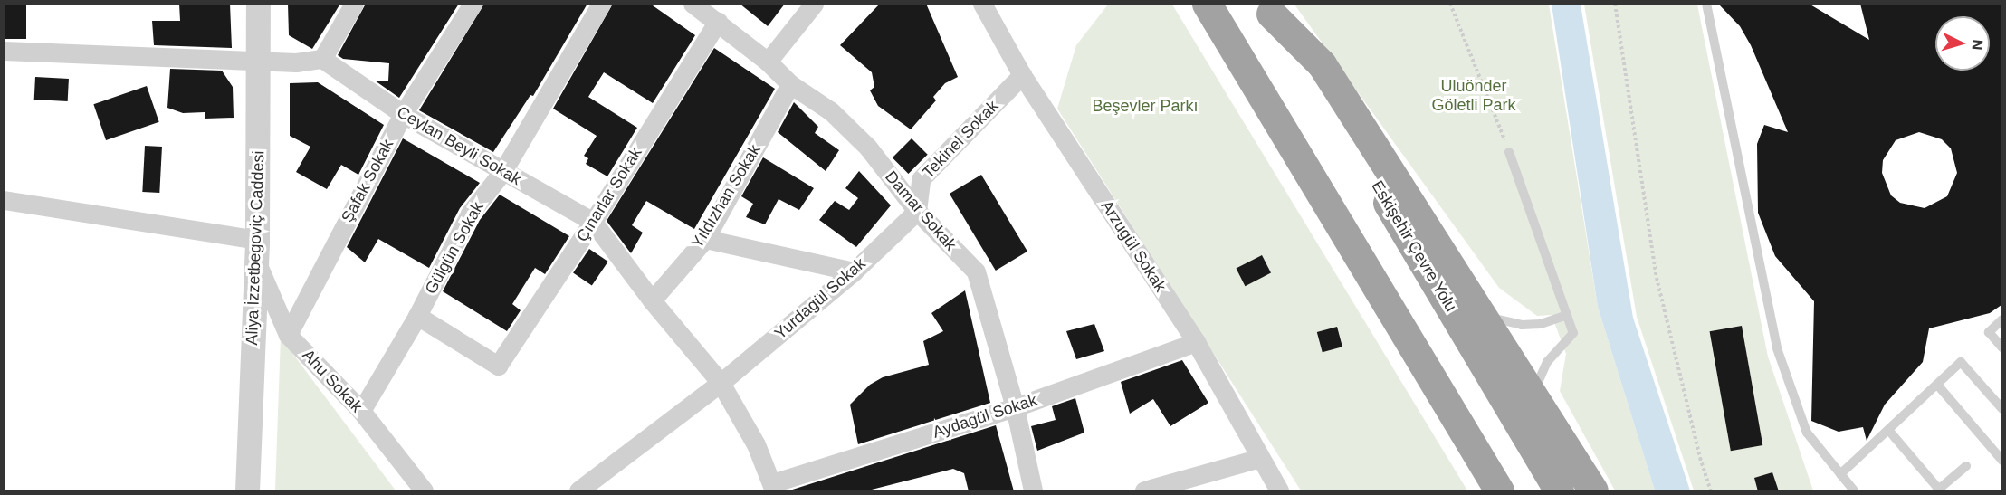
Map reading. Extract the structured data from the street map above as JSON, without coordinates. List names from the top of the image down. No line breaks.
{"streets":{"highway":["Eskişehir Çevre Yolu"],"street":["Tekinel Sokak","Ceylan Beyli Sokak","Şafak Sokak","Çınarlar Sokak","Yıldızhan Sokak","Damar Sokak","Arzugül Sokak","Aliya İzzetbegoviç Caddesi","Gülgün Sokak","Yurdagül Sokak","Ahu Sokak","Aydagül Sokak"]},"crossings":[["Tekinel Sokak","Damar Sokak"],["Tekinel Sokak","Arzugül Sokak"],["Tekinel Sokak","Yurdagül Sokak"],["Ceylan Beyli Sokak","Şafak Sokak"],["Ceylan Beyli Sokak","Çınarlar Sokak"],["Ceylan Beyli Sokak","Yıldızhan Sokak"],["Ceylan Beyli Sokak","Gülgün Sokak"],["Ceylan Beyli Sokak","Yurdagül Sokak"],["Ceylan Beyli Sokak","Aydagül Sokak"],["Şafak Sokak","Ahu Sokak"],["Çınarlar Sokak","Damar Sokak"],["Çınarlar Sokak","Gülgün Sokak"],["Yıldızhan Sokak","Damar Sokak"],["Damar Sokak","Yurdagül Sokak"],["Damar Sokak","Aydagül Sokak"],["Arzugül Sokak","Aydagül Sokak"],["Aliya İzzetbegoviç Caddesi","Ahu Sokak"],["Gülgün Sokak","Ahu Sokak"]],"parks":["Uluönder Göletli Park","Beşevler Parkı"],"north":"right"}
